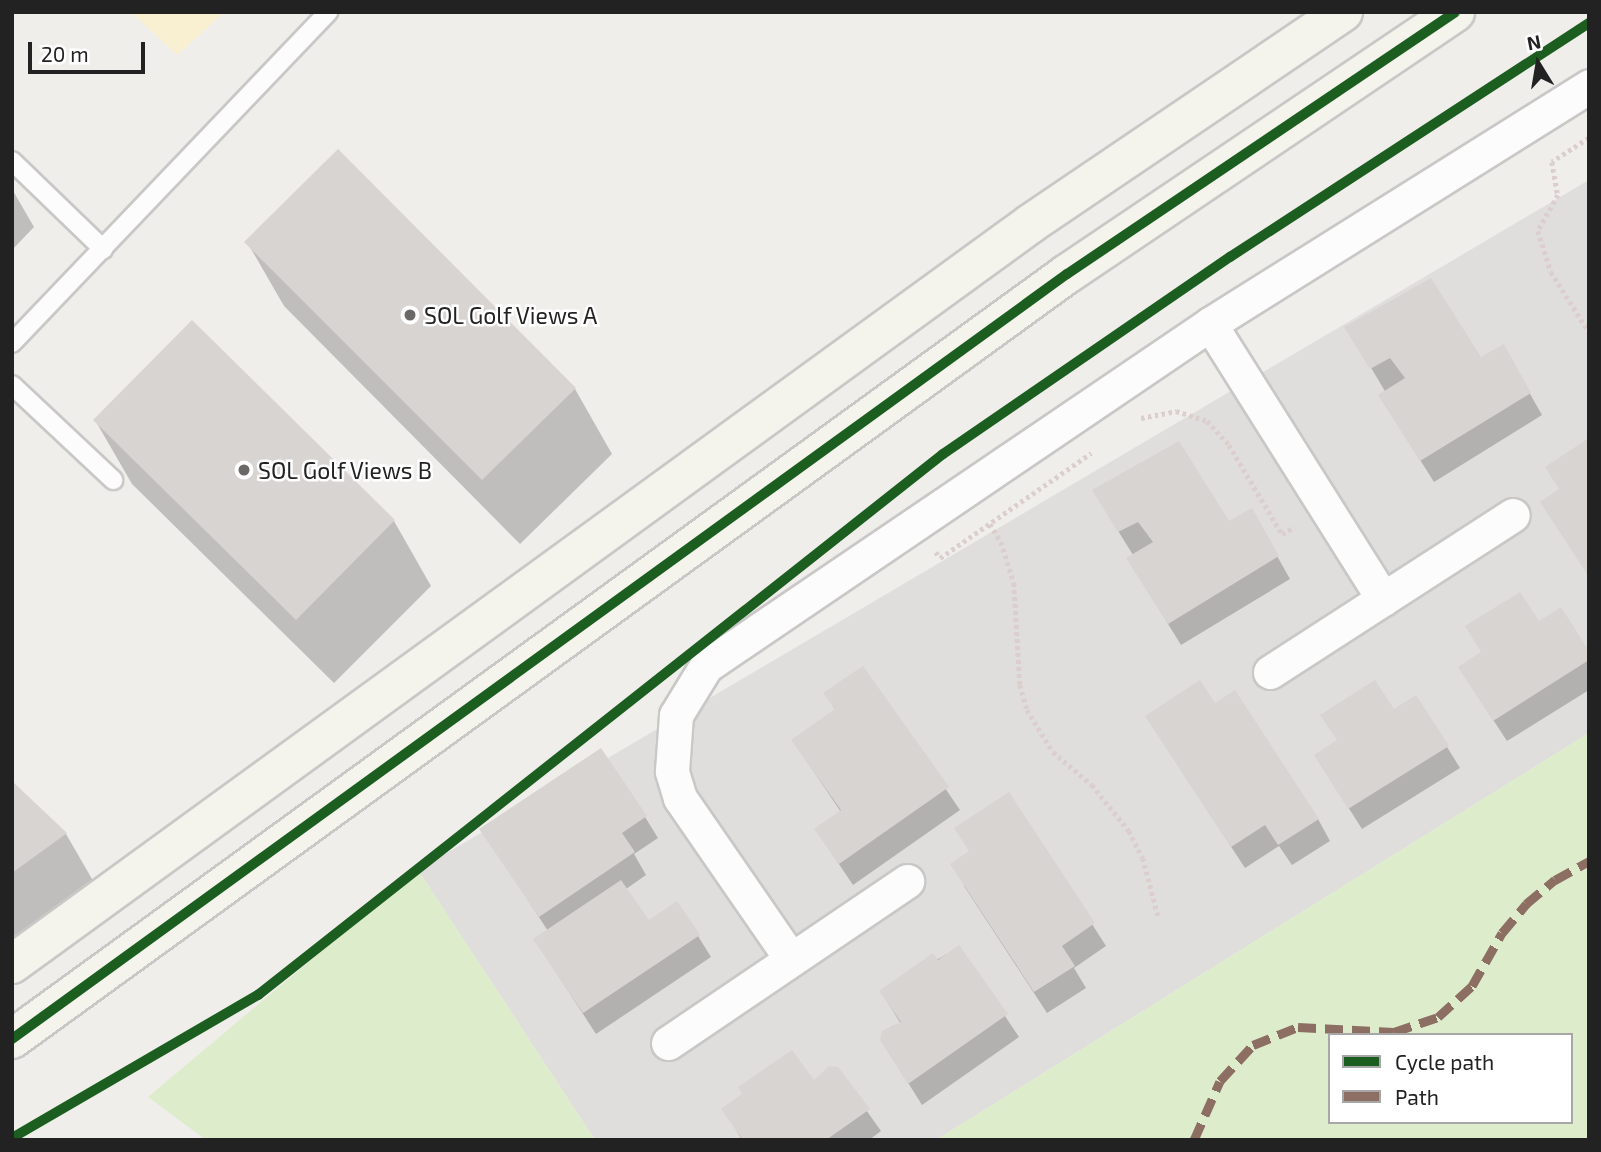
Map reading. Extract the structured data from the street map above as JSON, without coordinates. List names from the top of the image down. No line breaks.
{"places":["SOL Golf Views A","SOL Golf Views B"],"legend":["Cycle path","Path"],"scale_bar":"20 m","north":"top"}
